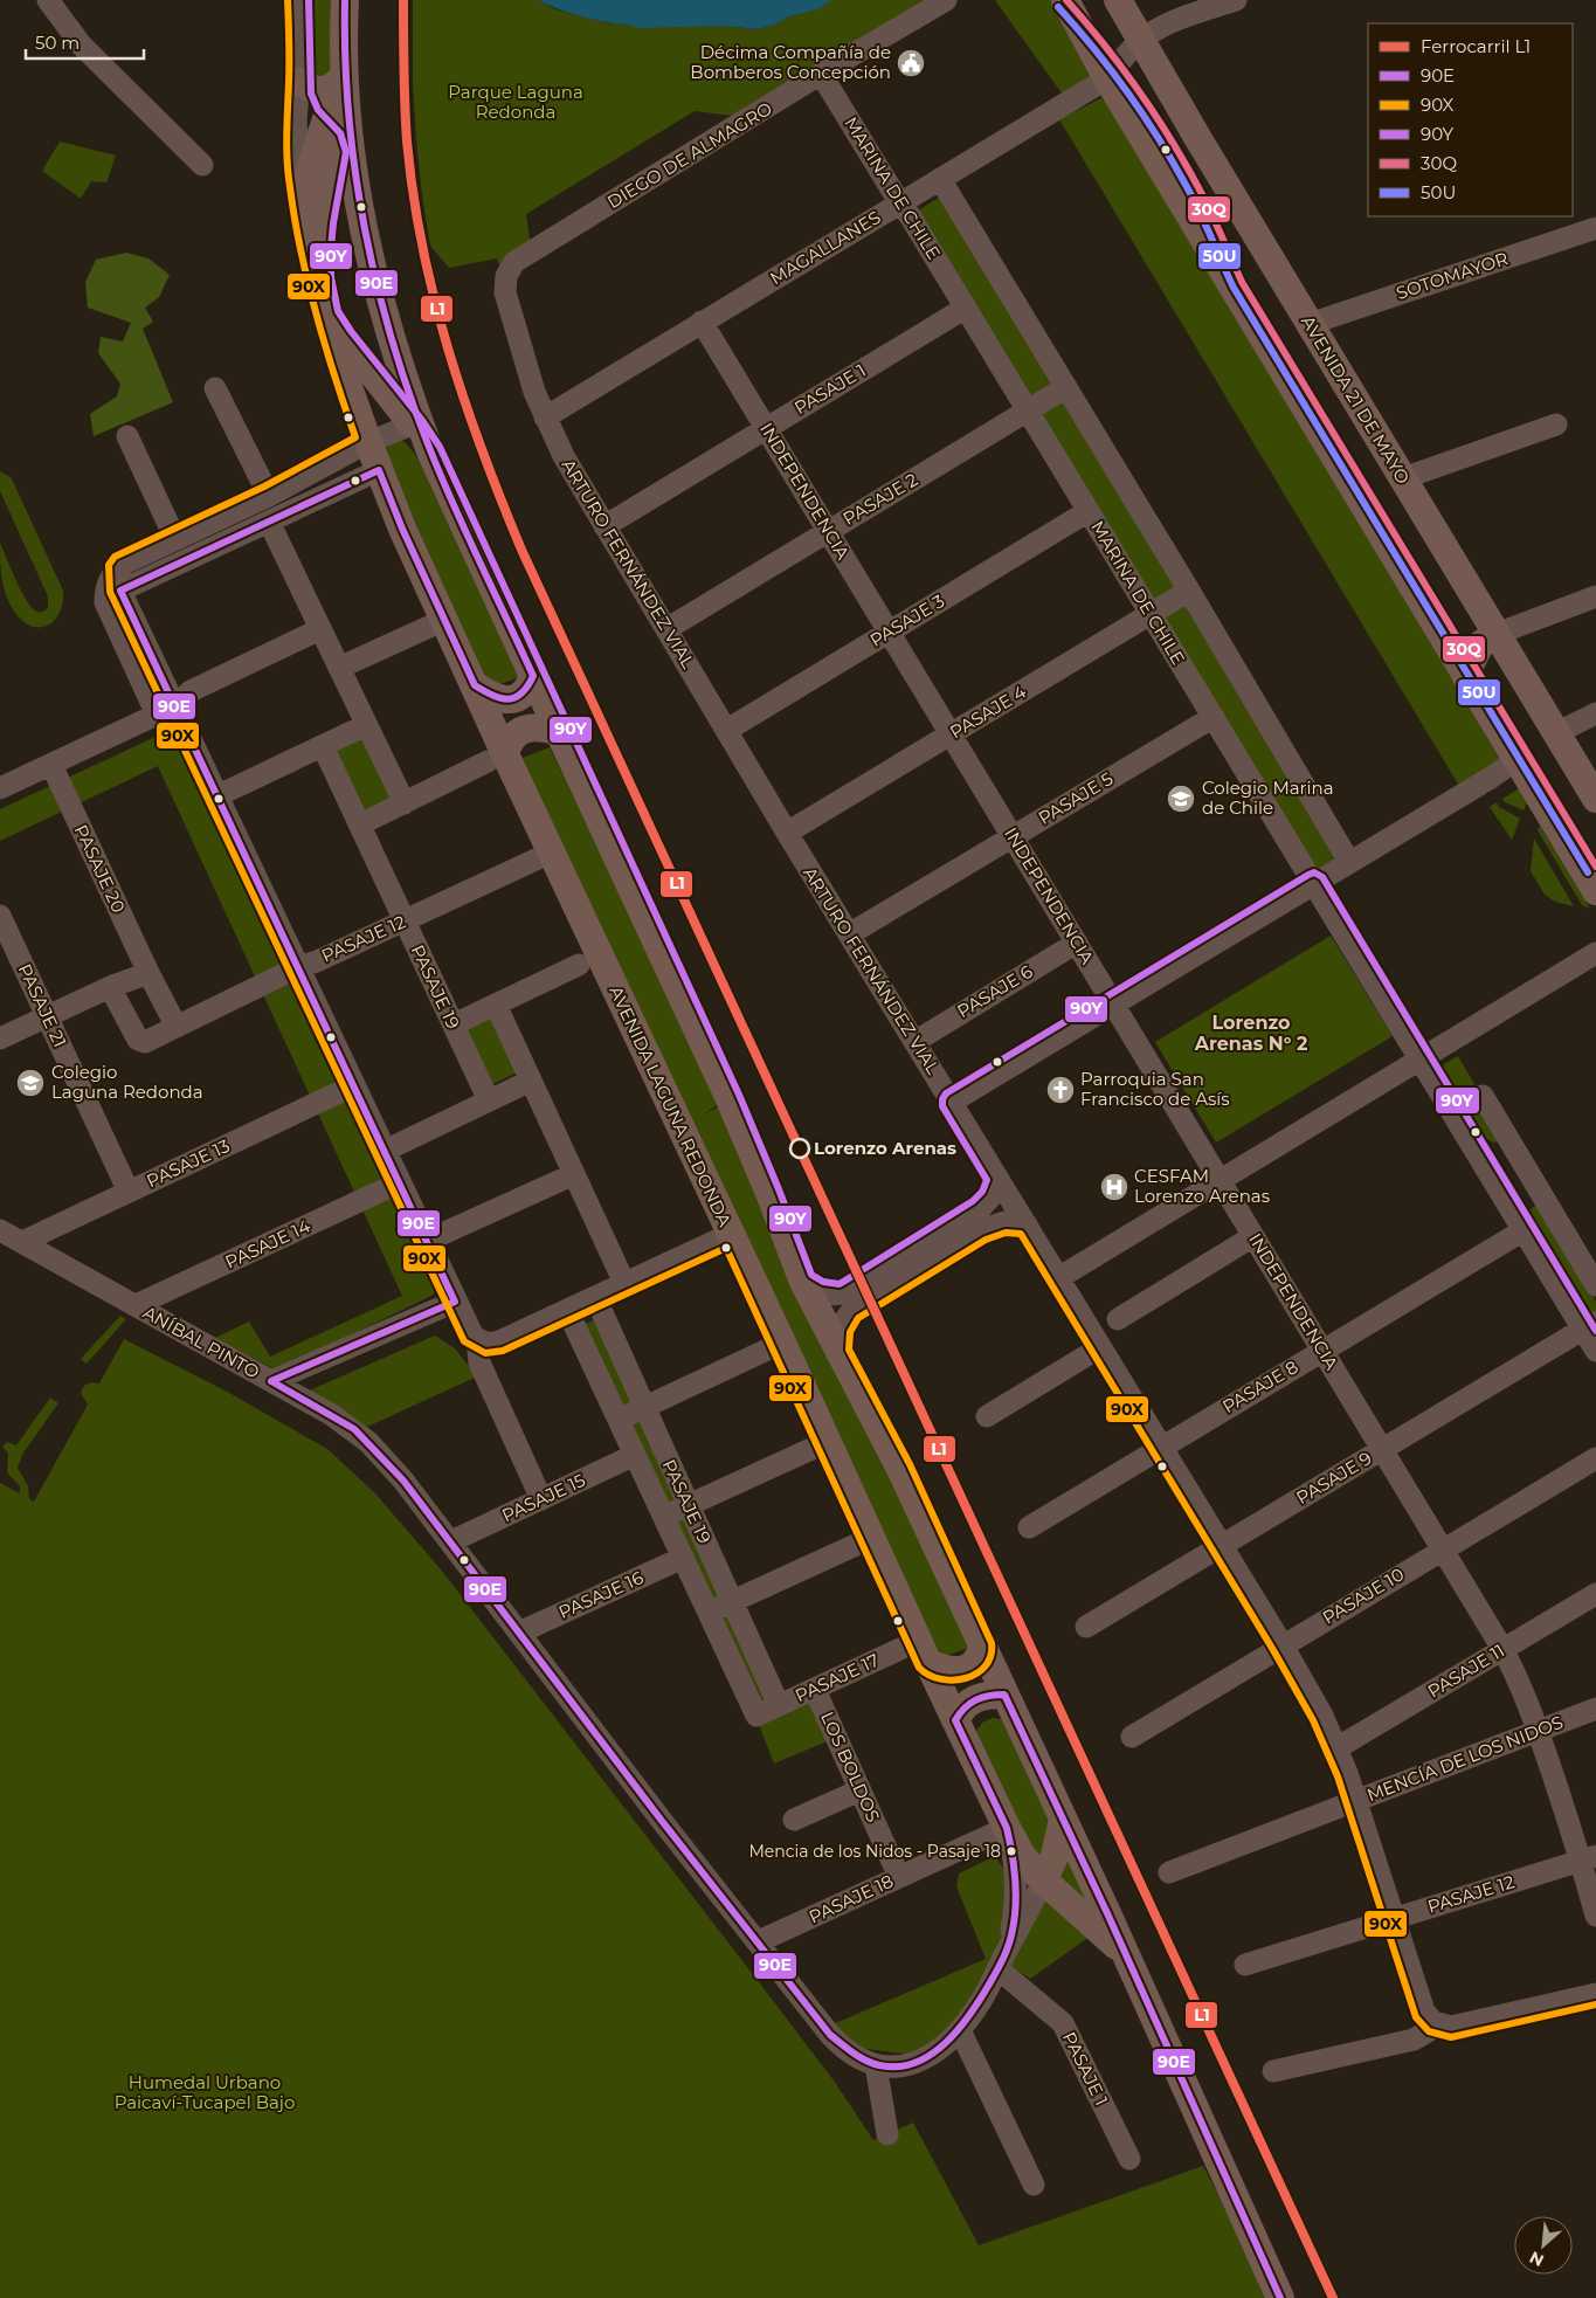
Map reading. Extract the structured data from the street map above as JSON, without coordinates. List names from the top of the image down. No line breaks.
{"streets":{"main road":["AVENIDA 21 DE MAYO","AVENIDA LAGUNA REDONDA"],"street":["DIEGO DE ALMAGRO","MARINA DE CHILE","MAGALLANES","SOTOMAYOR","PASAJE 1","INDEPENDENCIA","PASAJE 2","ARTURO FERNÁNDEZ VIAL","PASAJE 3","PASAJE 4","PASAJE 5","PASAJE 20","PASAJE 12","PASAJE 19","PASAJE 6","PASAJE 21","PASAJE 13","PASAJE 14","ANÍBAL PINTO","PASAJE 8","PASAJE 9","PASAJE 15","PASAJE 16","PASAJE 10","PASAJE 11","PASAJE 17","MENCÍA DE LOS NIDOS","LOS BOLDOS","PASAJE 18"]},"crossings":[["DIEGO DE ALMAGRO","MARINA DE CHILE"],["DIEGO DE ALMAGRO","ARTURO FERNÁNDEZ VIAL"],["MARINA DE CHILE","MAGALLANES"],["MARINA DE CHILE","PASAJE 1"],["MARINA DE CHILE","PASAJE 2"],["MARINA DE CHILE","PASAJE 3"],["MARINA DE CHILE","PASAJE 4"],["MARINA DE CHILE","PASAJE 5"],["MARINA DE CHILE","PASAJE 8"],["MARINA DE CHILE","PASAJE 9"],["MAGALLANES","AVENIDA 21 DE MAYO"],["MAGALLANES","INDEPENDENCIA"],["MAGALLANES","ARTURO FERNÁNDEZ VIAL"],["SOTOMAYOR","AVENIDA 21 DE MAYO"],["PASAJE 1","INDEPENDENCIA"],["PASAJE 1","ARTURO FERNÁNDEZ VIAL"],["INDEPENDENCIA","PASAJE 2"],["INDEPENDENCIA","PASAJE 3"],["INDEPENDENCIA","PASAJE 4"],["INDEPENDENCIA","PASAJE 5"],["INDEPENDENCIA","PASAJE 12"],["INDEPENDENCIA","PASAJE 6"],["INDEPENDENCIA","PASAJE 8"],["INDEPENDENCIA","PASAJE 9"],["INDEPENDENCIA","PASAJE 10"],["INDEPENDENCIA","PASAJE 11"],["INDEPENDENCIA","MENCÍA DE LOS NIDOS"],["PASAJE 2","ARTURO FERNÁNDEZ VIAL"],["ARTURO FERNÁNDEZ VIAL","PASAJE 3"],["ARTURO FERNÁNDEZ VIAL","PASAJE 4"],["ARTURO FERNÁNDEZ VIAL","PASAJE 5"],["ARTURO FERNÁNDEZ VIAL","PASAJE 12"],["ARTURO FERNÁNDEZ VIAL","PASAJE 6"],["ARTURO FERNÁNDEZ VIAL","PASAJE 8"],["ARTURO FERNÁNDEZ VIAL","PASAJE 9"],["ARTURO FERNÁNDEZ VIAL","PASAJE 10"],["ARTURO FERNÁNDEZ VIAL","PASAJE 11"],["ARTURO FERNÁNDEZ VIAL","MENCÍA DE LOS NIDOS"],["PASAJE 12","PASAJE 19"],["PASAJE 12","AVENIDA LAGUNA REDONDA"],["PASAJE 19","PASAJE 15"],["PASAJE 19","PASAJE 16"],["PASAJE 19","PASAJE 17"],["PASAJE 21","PASAJE 13"],["AVENIDA LAGUNA REDONDA","PASAJE 17"],["AVENIDA LAGUNA REDONDA","PASAJE 18"],["PASAJE 13","ANÍBAL PINTO"],["PASAJE 14","ANÍBAL PINTO"],["ANÍBAL PINTO","PASAJE 15"],["ANÍBAL PINTO","PASAJE 16"],["ANÍBAL PINTO","PASAJE 18"],["PASAJE 17","LOS BOLDOS"],["LOS BOLDOS","PASAJE 18"]],"districts":["Lorenzo Arenas N° 2"],"parks":["Parque Laguna Redonda","Humedal Urbano Paicaví-Tucapel Bajo"],"places":{"public building":["Décima Compañía de Bomberos Concepción"],"school or university":["Colegio Marina de Chile","Colegio Laguna Redonda"],"church":["Parroquia San Francisco de Asís"],"other":["Lorenzo Arenas","Mencia de los Nidos - Pasaje 18"],"hospital":["CESFAM Lorenzo Arenas"]},"lines":["rail line L1","transit line 90E","transit line 90X","transit line 90Y","transit line 30Q","transit line 50U"],"legend":["Ferrocarril L1","90E","90X","90Y","30Q","50U"],"scale_bar":"50 m","north":"bottom left"}
